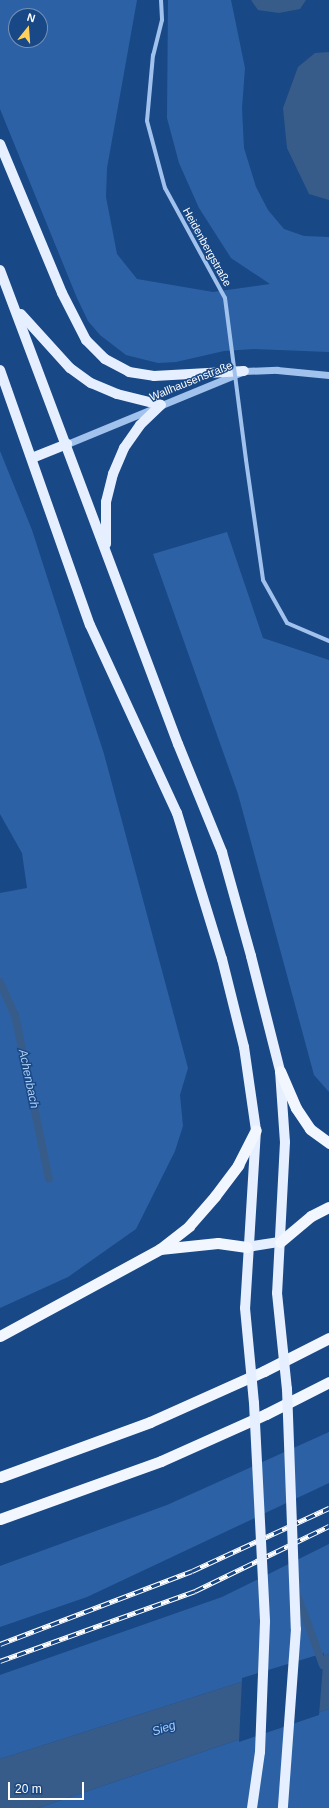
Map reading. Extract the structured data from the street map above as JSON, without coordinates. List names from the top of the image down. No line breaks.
{"streets":{"street":["Heidenbergstraße","Wallhausenstraße"]},"water":["Achenbach","Sieg"],"scale_bar":"20 m","north":"top"}
